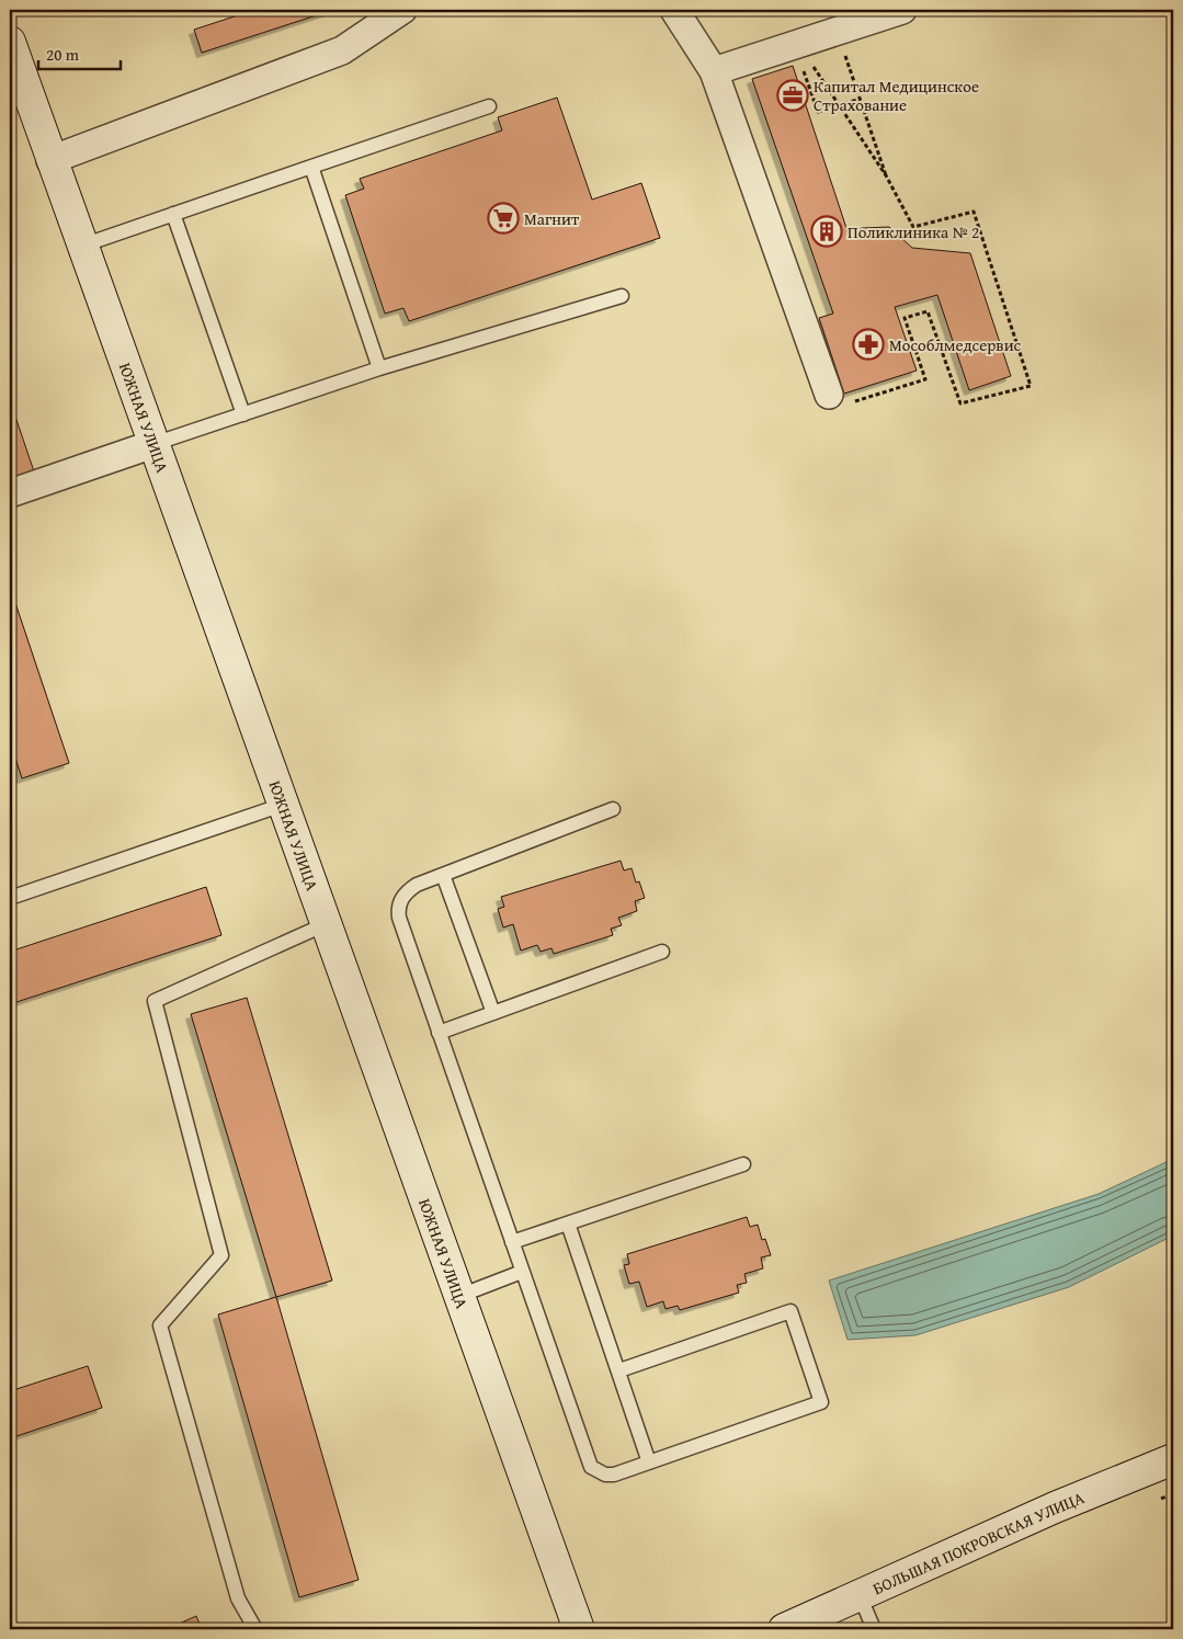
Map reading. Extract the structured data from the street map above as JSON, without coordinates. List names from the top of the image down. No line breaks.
{"streets":{"street":["ЮЖНАЯ УЛИЦА","БОЛЬШАЯ ПОКРОВСКАЯ УЛИЦА"]},"places":{"office":["Капитал Медицинское Страхование"],"supermarket":["Магнит"],"building":["Поликлиника № 2"],"pharmacy":["Мособлмедсервис"]},"scale_bar":"20 m"}
